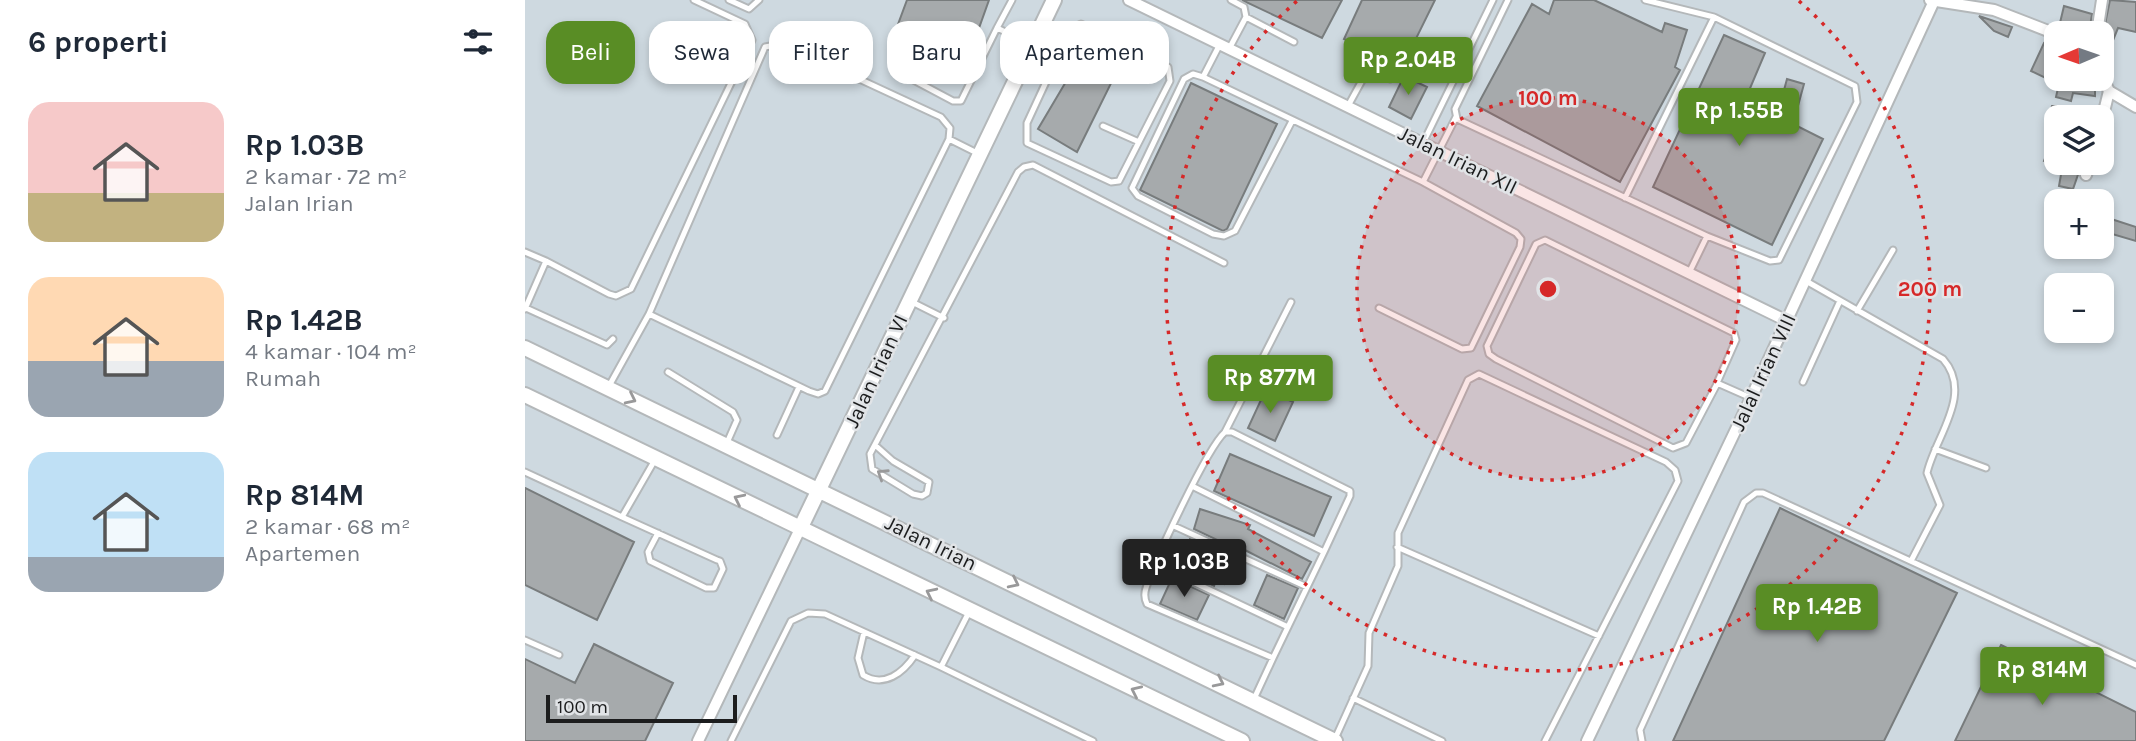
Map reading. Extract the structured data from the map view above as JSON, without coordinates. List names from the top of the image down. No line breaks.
{"streets":{"street":["Jalan Irian XII","Jalan Irian VI","Jalal Irian VIII","Jalan Irian"]},"crossings":[["Jalan Irian XII","Jalal Irian VIII"],["Jalan Irian VI","Jalan Irian"]],"scale_bar":"100 m","north":"left","page":{"heading":"6 properti","map_buttons":["+","−"],"chip":["Beli","Sewa","Filter","Baru","Apartemen"],"price":["Rp 2.04B","Rp 1.55B","Rp 877M","Rp 1.03B","Rp 1.42B","Rp 814M"],"list":[{"name":"Rp 1.03B","note":"2 kamar · 72 m² · Jalan Irian"},{"name":"Rp 1.42B","note":"4 kamar · 104 m² · Rumah"},{"name":"Rp 814M","note":"2 kamar · 68 m² · Apartemen"}],"scale":"100 m"},"rings":["100 m","200 m"]}
